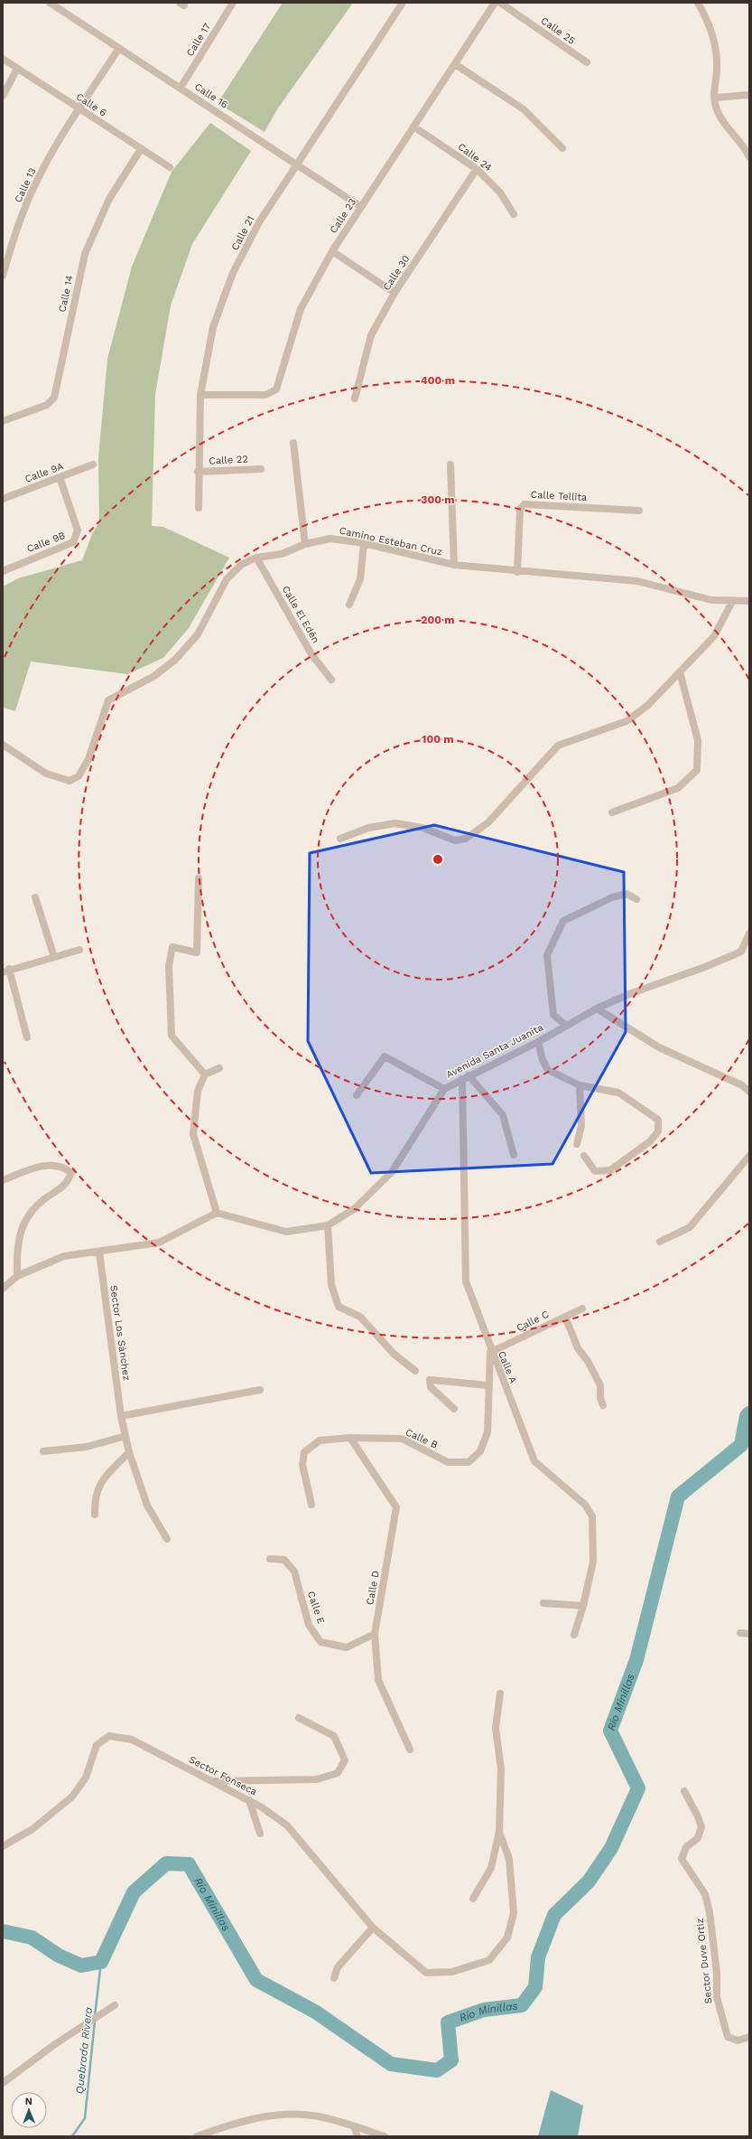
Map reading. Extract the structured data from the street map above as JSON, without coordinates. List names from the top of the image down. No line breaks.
{"streets":{"street":["Calle 25","Calle 17","Calle 16","Calle 6","Calle 24","Calle 13","Calle 23","Calle 21","Calle 30","Calle 14","Calle 22","Calle 9A","Calle Tellita","Camino Esteban Cruz","Calle 9B","Calle El Edén","Avenida Santa Juanita","Calle C","Sector Los Sánchez","Calle A","Calle B","Calle D","Calle E","Sector Fonseca","Sector Duve Ortiz"]},"crossings":[["Calle 17","Calle 16"],["Calle 16","Calle 13"],["Calle 16","Calle 23"],["Calle 16","Calle 21"],["Calle 6","Calle 13"],["Calle 6","Calle 14"],["Calle 24","Calle 23"],["Calle 24","Calle 30"],["Calle 23","Calle 21"],["Calle 21","Calle 22"],["Calle 9A","Calle 9B"],["Calle Tellita","Camino Esteban Cruz"],["Camino Esteban Cruz","Calle El Edén"],["Avenida Santa Juanita","Calle A"],["Calle C","Calle A"],["Calle C","Calle B"],["Calle A","Calle B"],["Calle B","Calle D"],["Calle D","Calle E"]],"water":["Río Minillas","Quebrada Rivera"],"north":"top","rings":["400 m","300 m","200 m","100 m"]}
